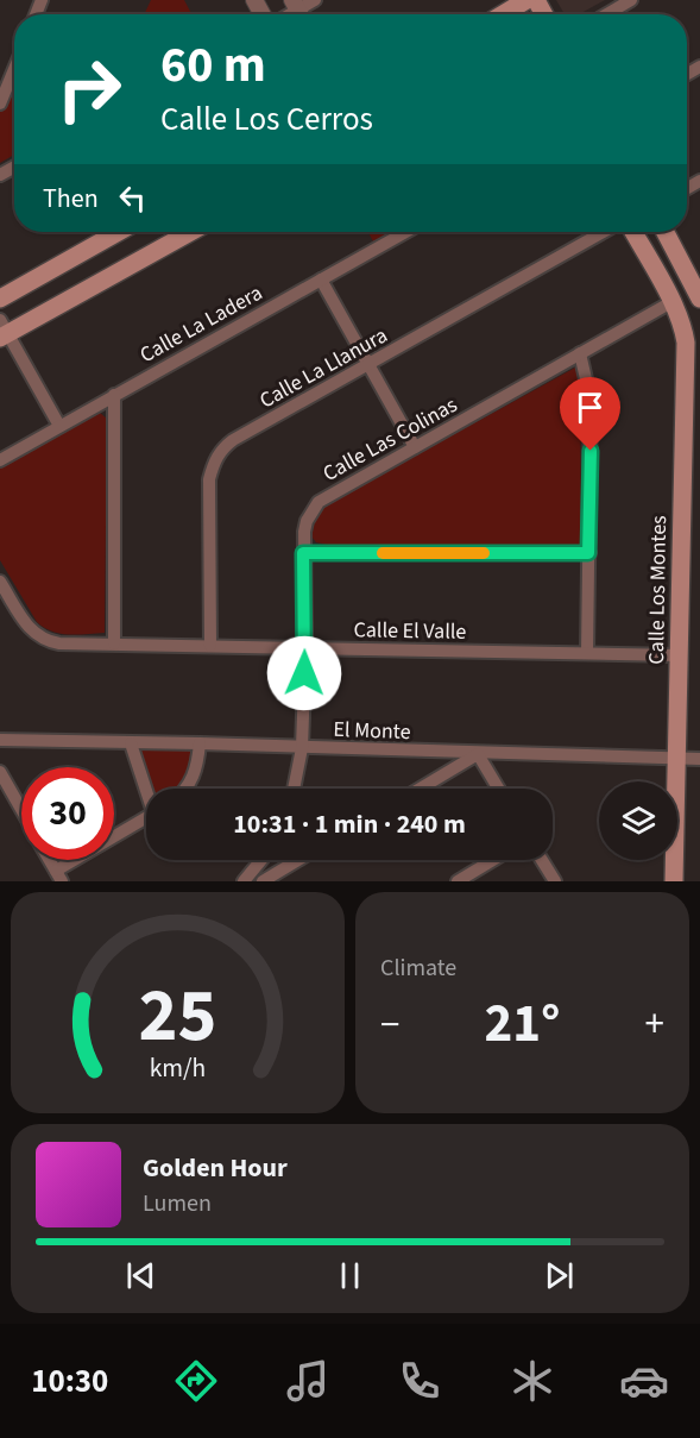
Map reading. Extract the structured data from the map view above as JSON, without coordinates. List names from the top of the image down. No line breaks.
{"streets":{"main road":["Calle Los Montes"],"street":["Calle La Ladera","Calle La Llanura","Calle Las Colinas","Calle El Valle","El Monte"]},"crossings":[["Calle La Llanura","Calle El Valle"],["Calle Las Colinas","Calle Los Montes"],["Calle Las Colinas","Calle El Valle"],["Calle Las Colinas","El Monte"],["Calle Los Montes","Calle El Valle"],["Calle Los Montes","El Monte"]],"page":{"turn":["60 m","Calle Los Cerros"],"then":"Then","limit":"30","trip":"10:31 · 1 min · 240 m","tile":"Climate","heat":["−","21°","+"],"song":["Golden Hour","Lumen"],"tabs":"10:30","gauge":["25","km/h"]}}
